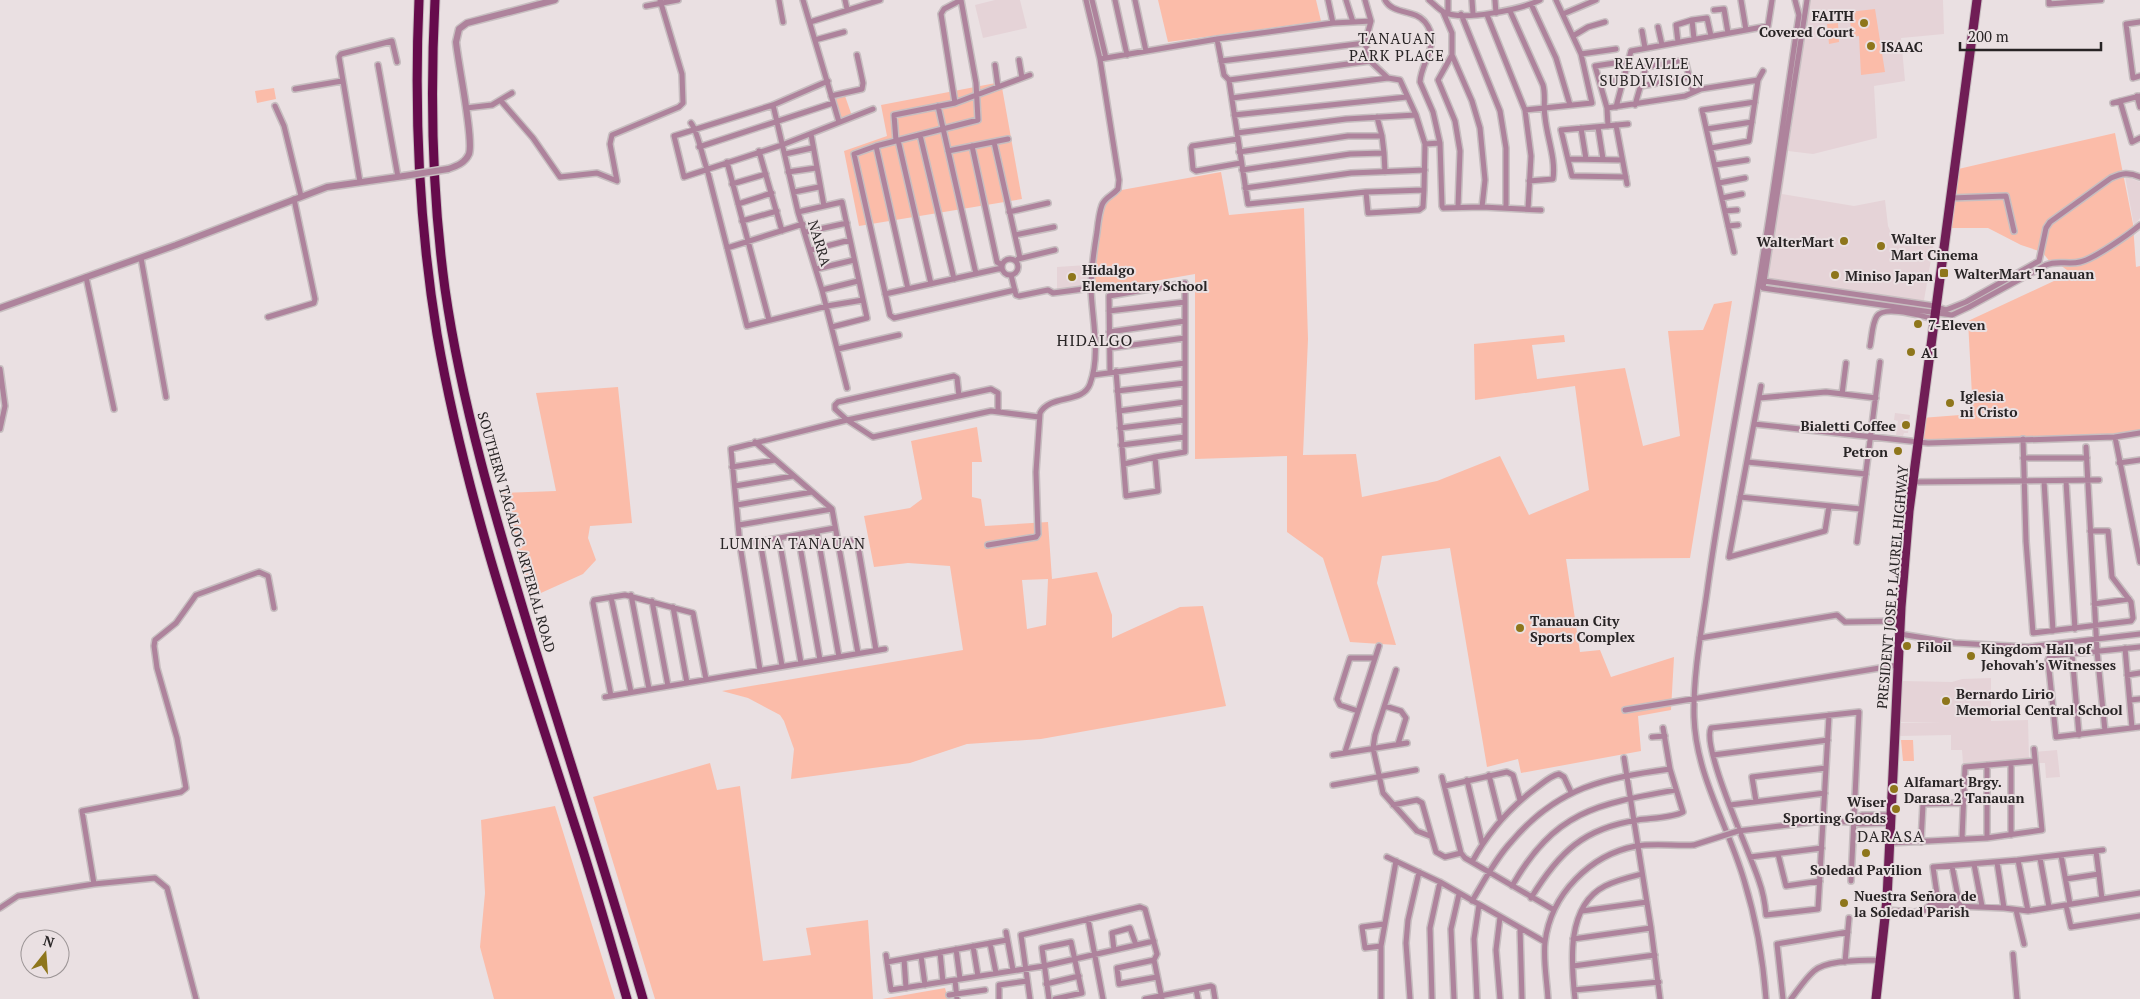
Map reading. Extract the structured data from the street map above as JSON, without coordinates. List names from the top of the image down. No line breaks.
{"streets":{"highway":["SOUTHERN TAGALOG ARTERIAL ROAD","PRESIDENT JOSE P. LAUREL HIGHWAY"],"street":["NARRA"]},"districts":["TANAUAN PARK PLACE","REAVILLE SUBDIVISION","HIDALGO","LUMINA TANAUAN","DARASA"],"places":{"other":["FAITH Covered Court","ISAAC","WalterMart","Walter Mart Cinema","Miniso Japan","Hidalgo Elementary School","7-Eleven","A1","Iglesia ni Cristo","Bialetti Coffee","Petron","Tanauan City Sports Complex","Filoil","Kingdom Hall of Jehovah's Witnesses","Bernardo Lirio Memorial Central School","Alfamart Brgy. Darasa 2 Tanauan","Wiser Sporting Goods","Soledad Pavilion","Nuestra Señora de la Soledad Parish"],"transit":["WalterMart Tanauan"]},"scale_bar":"200 m","north":"top"}
